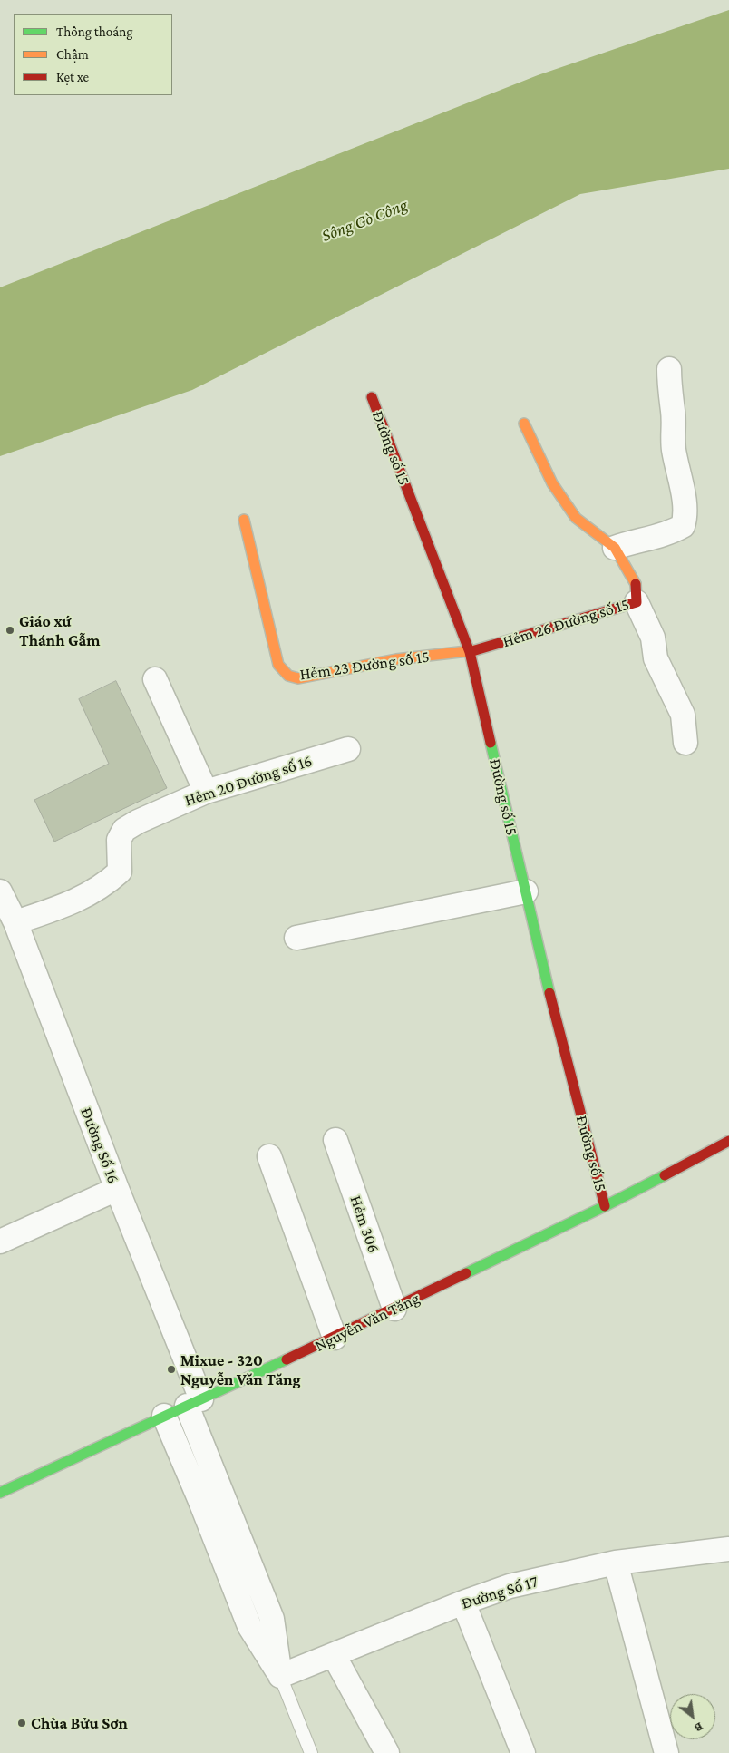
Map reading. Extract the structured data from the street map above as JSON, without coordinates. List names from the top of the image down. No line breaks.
{"streets":{"street":["Đường số 15","Hẻm 26 Đường số 15","Hẻm 23 Đường số 15","Hẻm 20 Đường số 16","Đường Số 16","Hẻm 306","Nguyễn Văn Tăng","Đường Số 17"]},"crossings":[["Đường số 15","Hẻm 26 Đường số 15"],["Đường số 15","Hẻm 23 Đường số 15"],["Đường số 15","Nguyễn Văn Tăng"],["Hẻm 26 Đường số 15","Hẻm 23 Đường số 15"],["Hẻm 20 Đường số 16","Đường Số 16"],["Đường Số 16","Nguyễn Văn Tăng"],["Hẻm 306","Nguyễn Văn Tăng"]],"water":["Sông Gò Công"],"places":["Giáo xứ Thánh Gẫm","Mixue - 320 Nguyễn Văn Tăng","Chùa Bửu Sơn"],"legend":["Thông thoáng","Chậm","Kẹt xe"],"north":"bottom right"}
